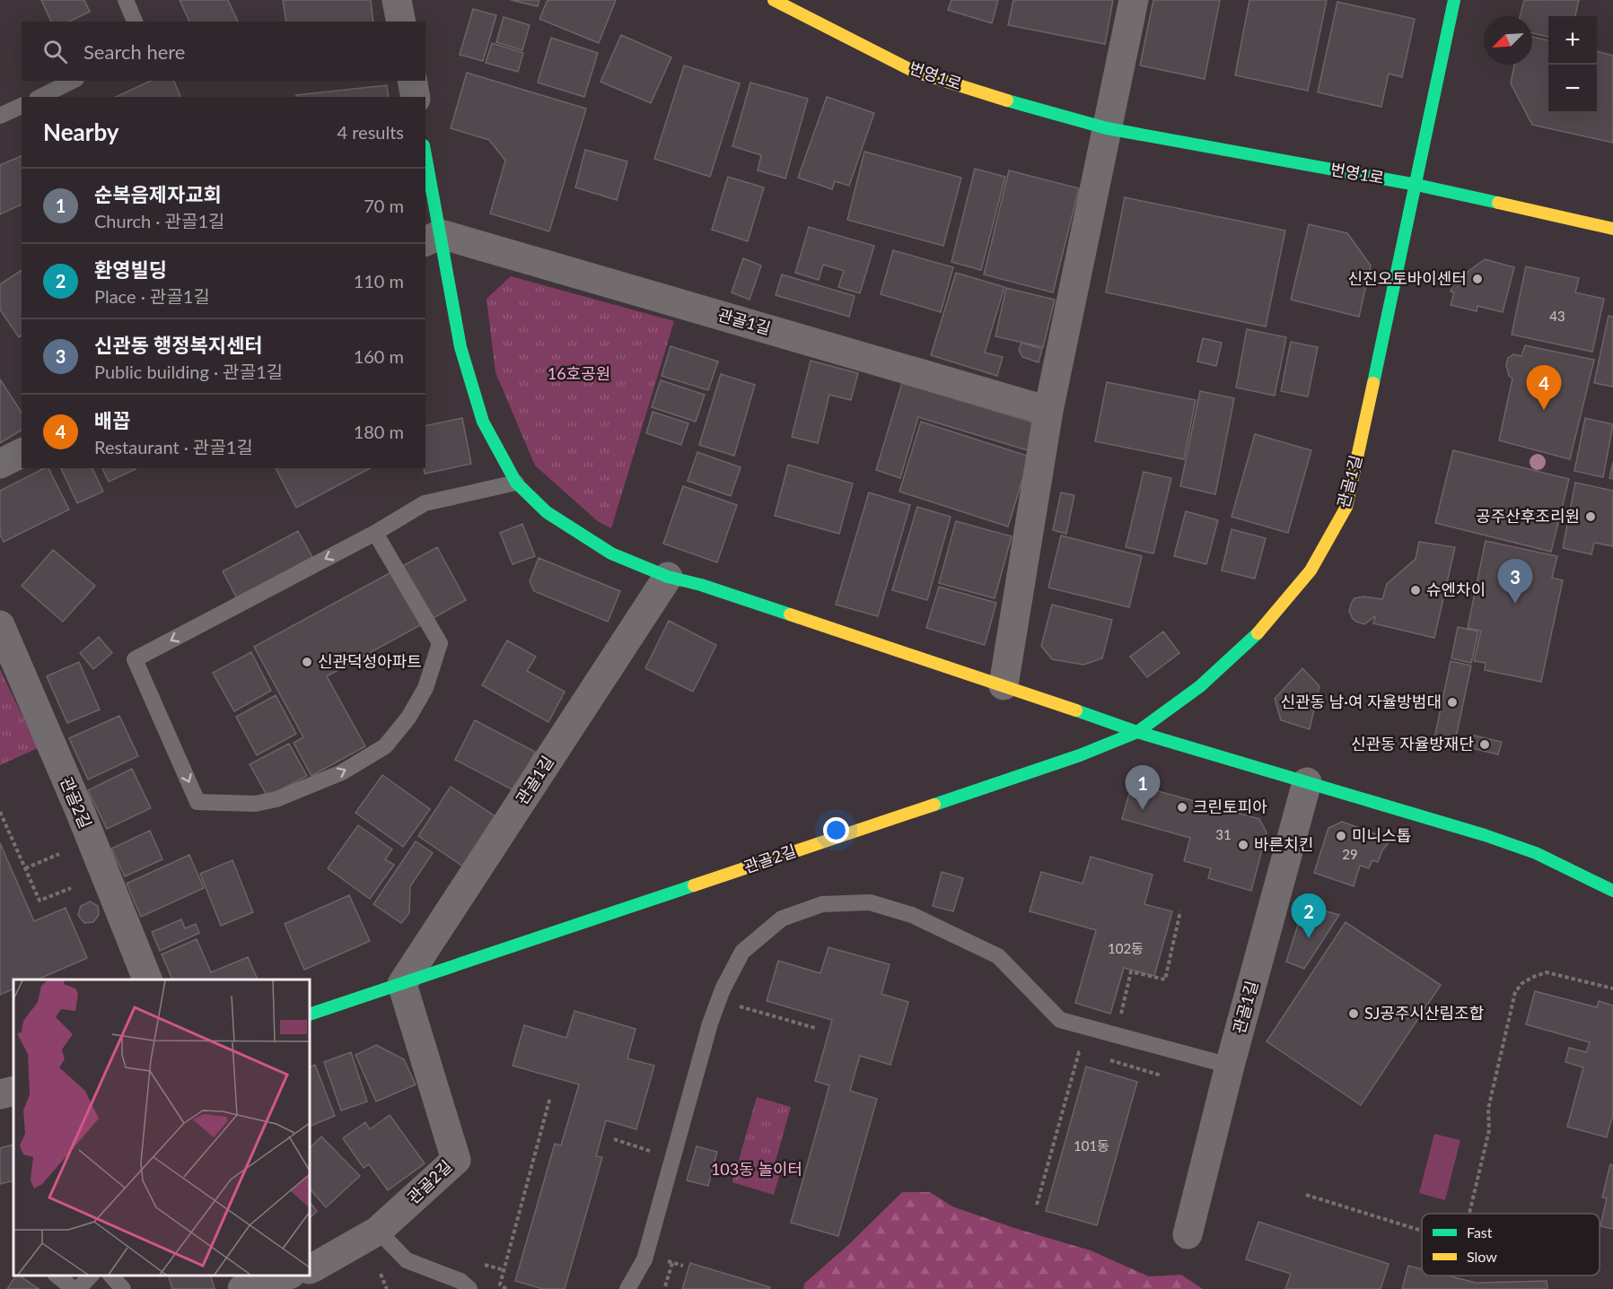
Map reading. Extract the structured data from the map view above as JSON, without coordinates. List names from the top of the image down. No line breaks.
{"streets":{"street":["번영1로","관골1길","관골2길"]},"crossings":[["번영1로","관골1길"],["관골1길","관골2길"]],"parks":["16호공원","103동 놀이터"],"places":["신진오토바이센터","공주산후조리원","슈엔차이","신관덕성아파트","신관동 남·여 자율방범대","신관동 자율방재단","크린토피아","미니스톱","바른치킨","SJ공주시산림조합"],"house_numbers":["43","31","29","102동","101동"],"legend":["Fast","Slow"],"north":"bottom left","page":{"map_buttons":["+","−"],"search":"Search here","heading":["Nearby","4 results"],"list":[{"mark":"1","name":"순복음제자교회","note":"Church · 관골1길","value":"70 m"},{"mark":"2","name":"환영빌딩","note":"Place · 관골1길","value":"110 m"},{"mark":"3","name":"신관동 행정복지센터","note":"Public building · 관골1길","value":"160 m"},{"mark":"4","name":"배꼽","note":"Restaurant · 관골1길","value":"180 m"}],"pins":["4","3","1","2"]}}
